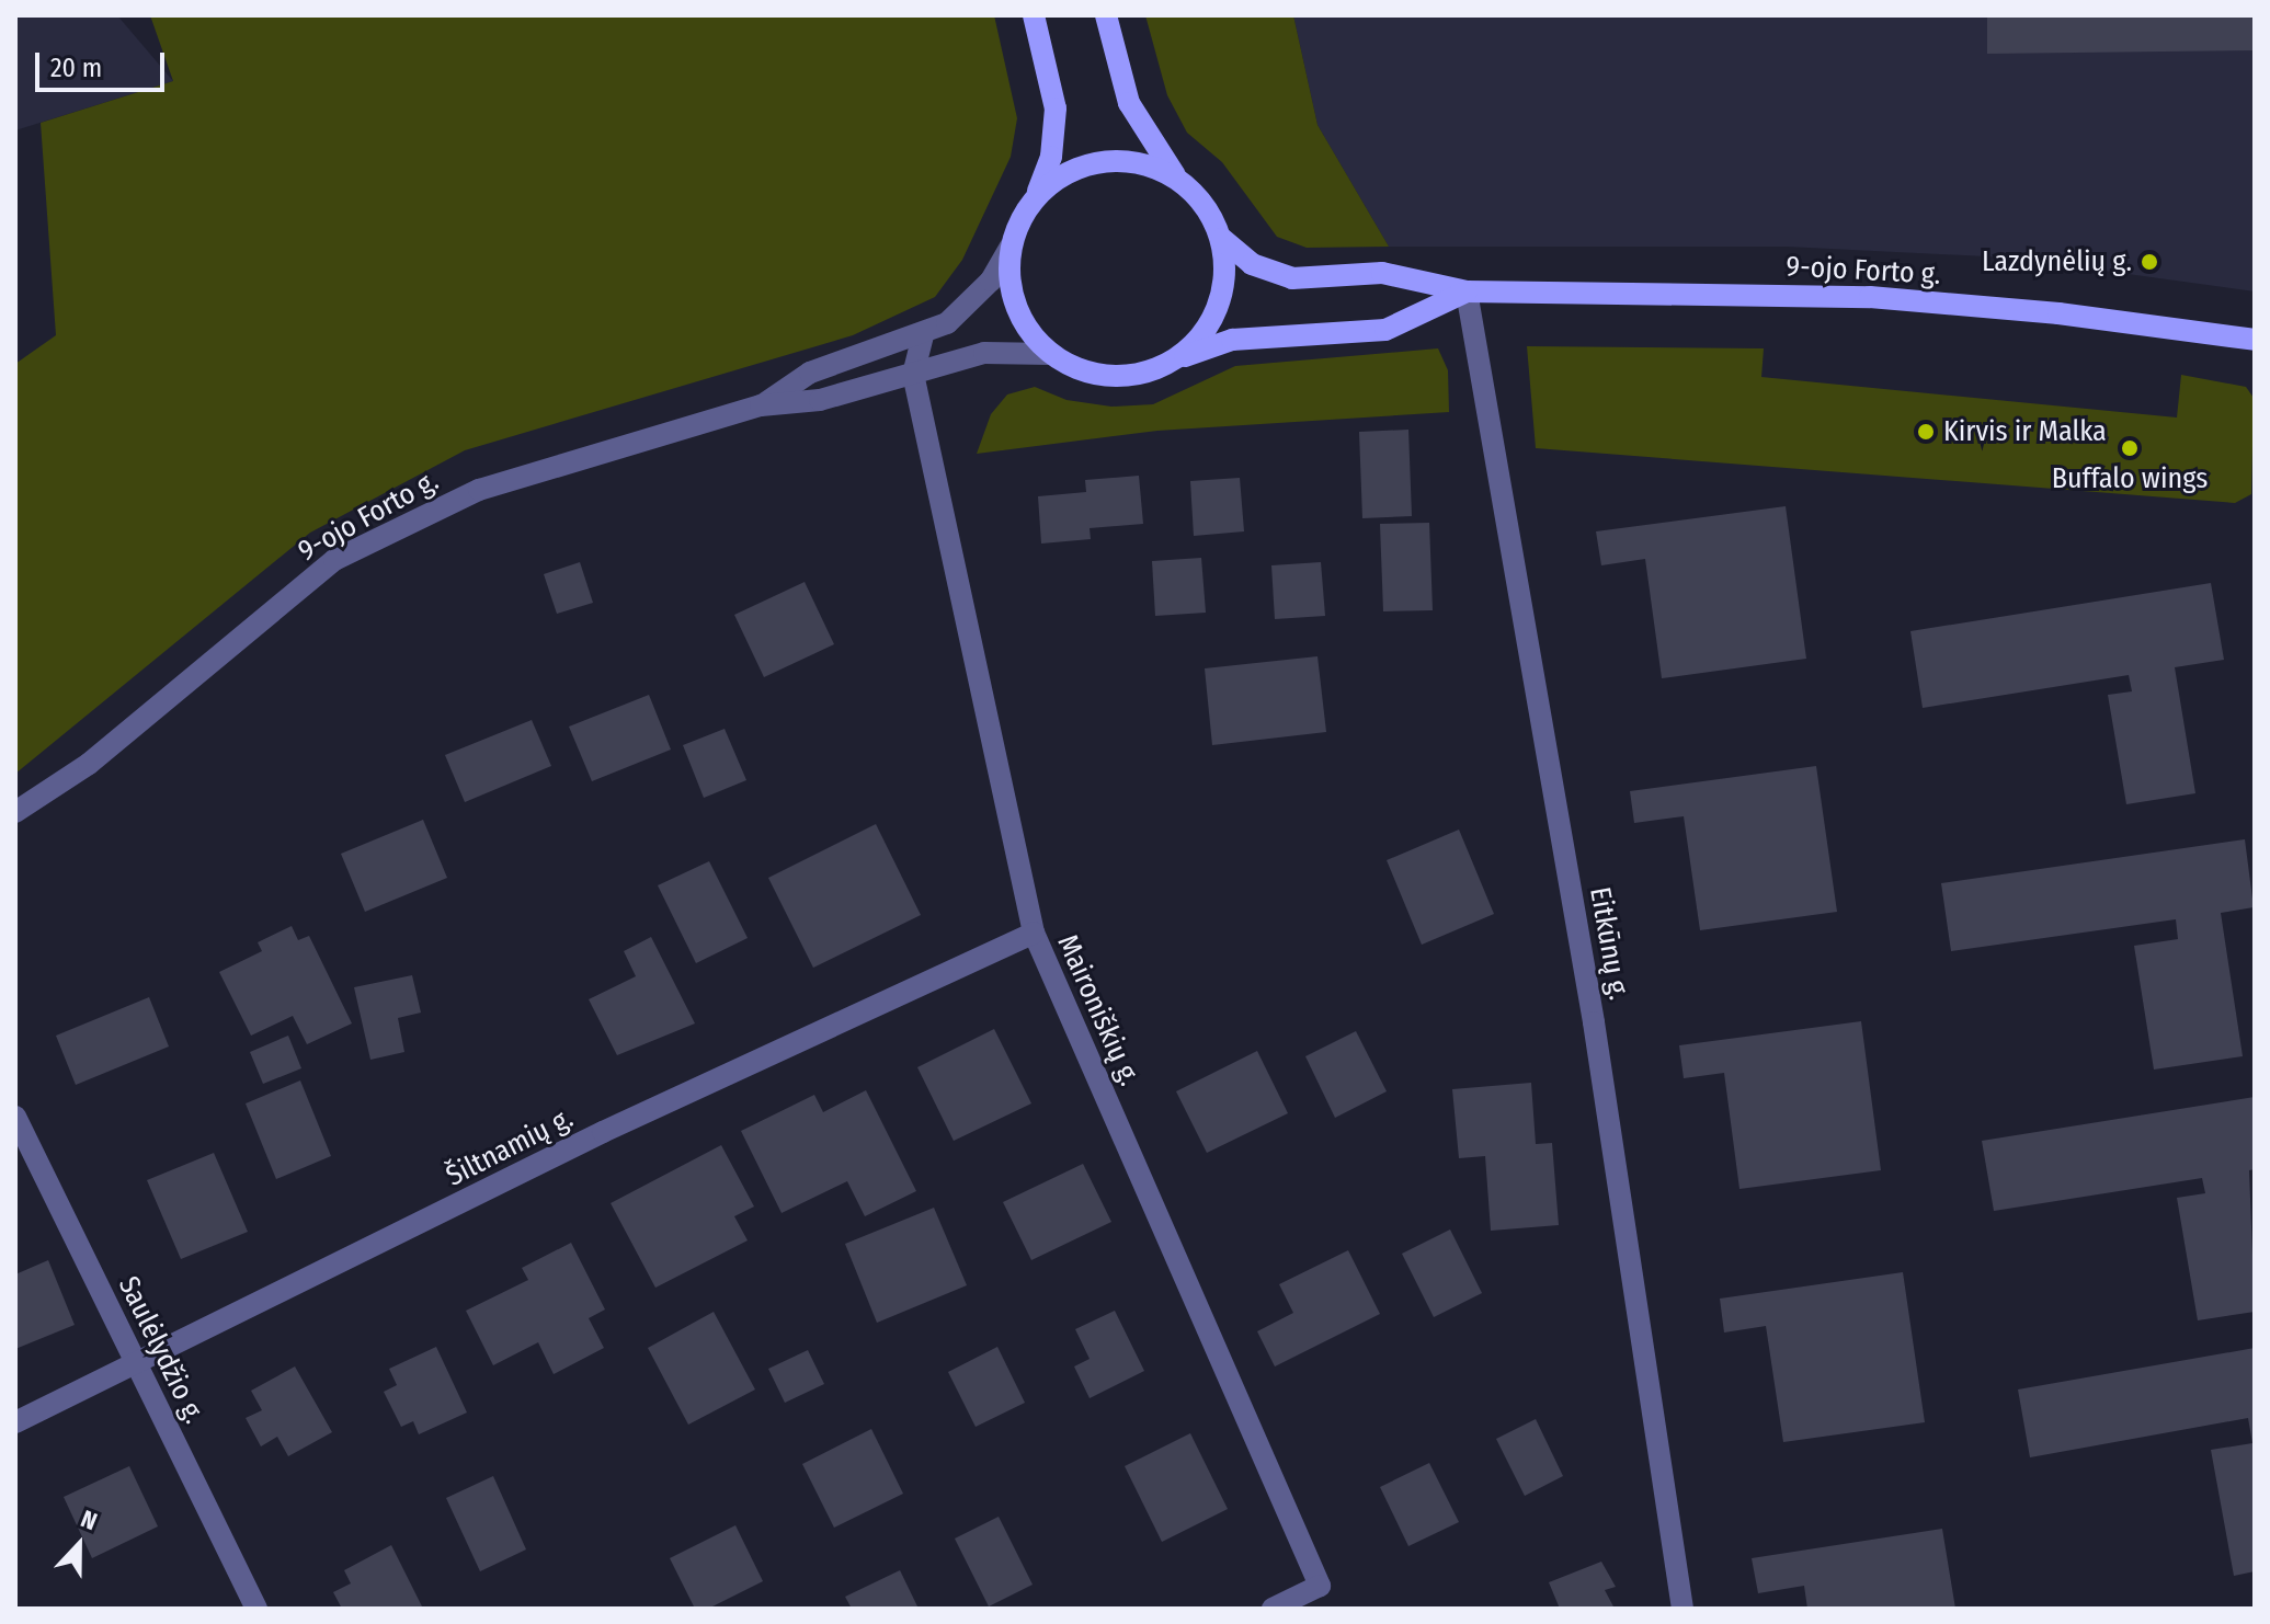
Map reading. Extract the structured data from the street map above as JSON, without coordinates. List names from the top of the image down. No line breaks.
{"streets":{"main road":["9-ojo Forto g."],"street":["Eitkūnų g.","Maironiškių g.","Šiltnamių g.","Saulėlydžio g."]},"crossings":[["9-ojo Forto g.","Eitkūnų g."],["9-ojo Forto g.","Maironiškių g."],["Maironiškių g.","Šiltnamių g."],["Šiltnamių g.","Saulėlydžio g."]],"places":["Lazdynėlių g.","Kirvis ir Malka","Buffalo wings"],"scale_bar":"20 m","north":"top"}
